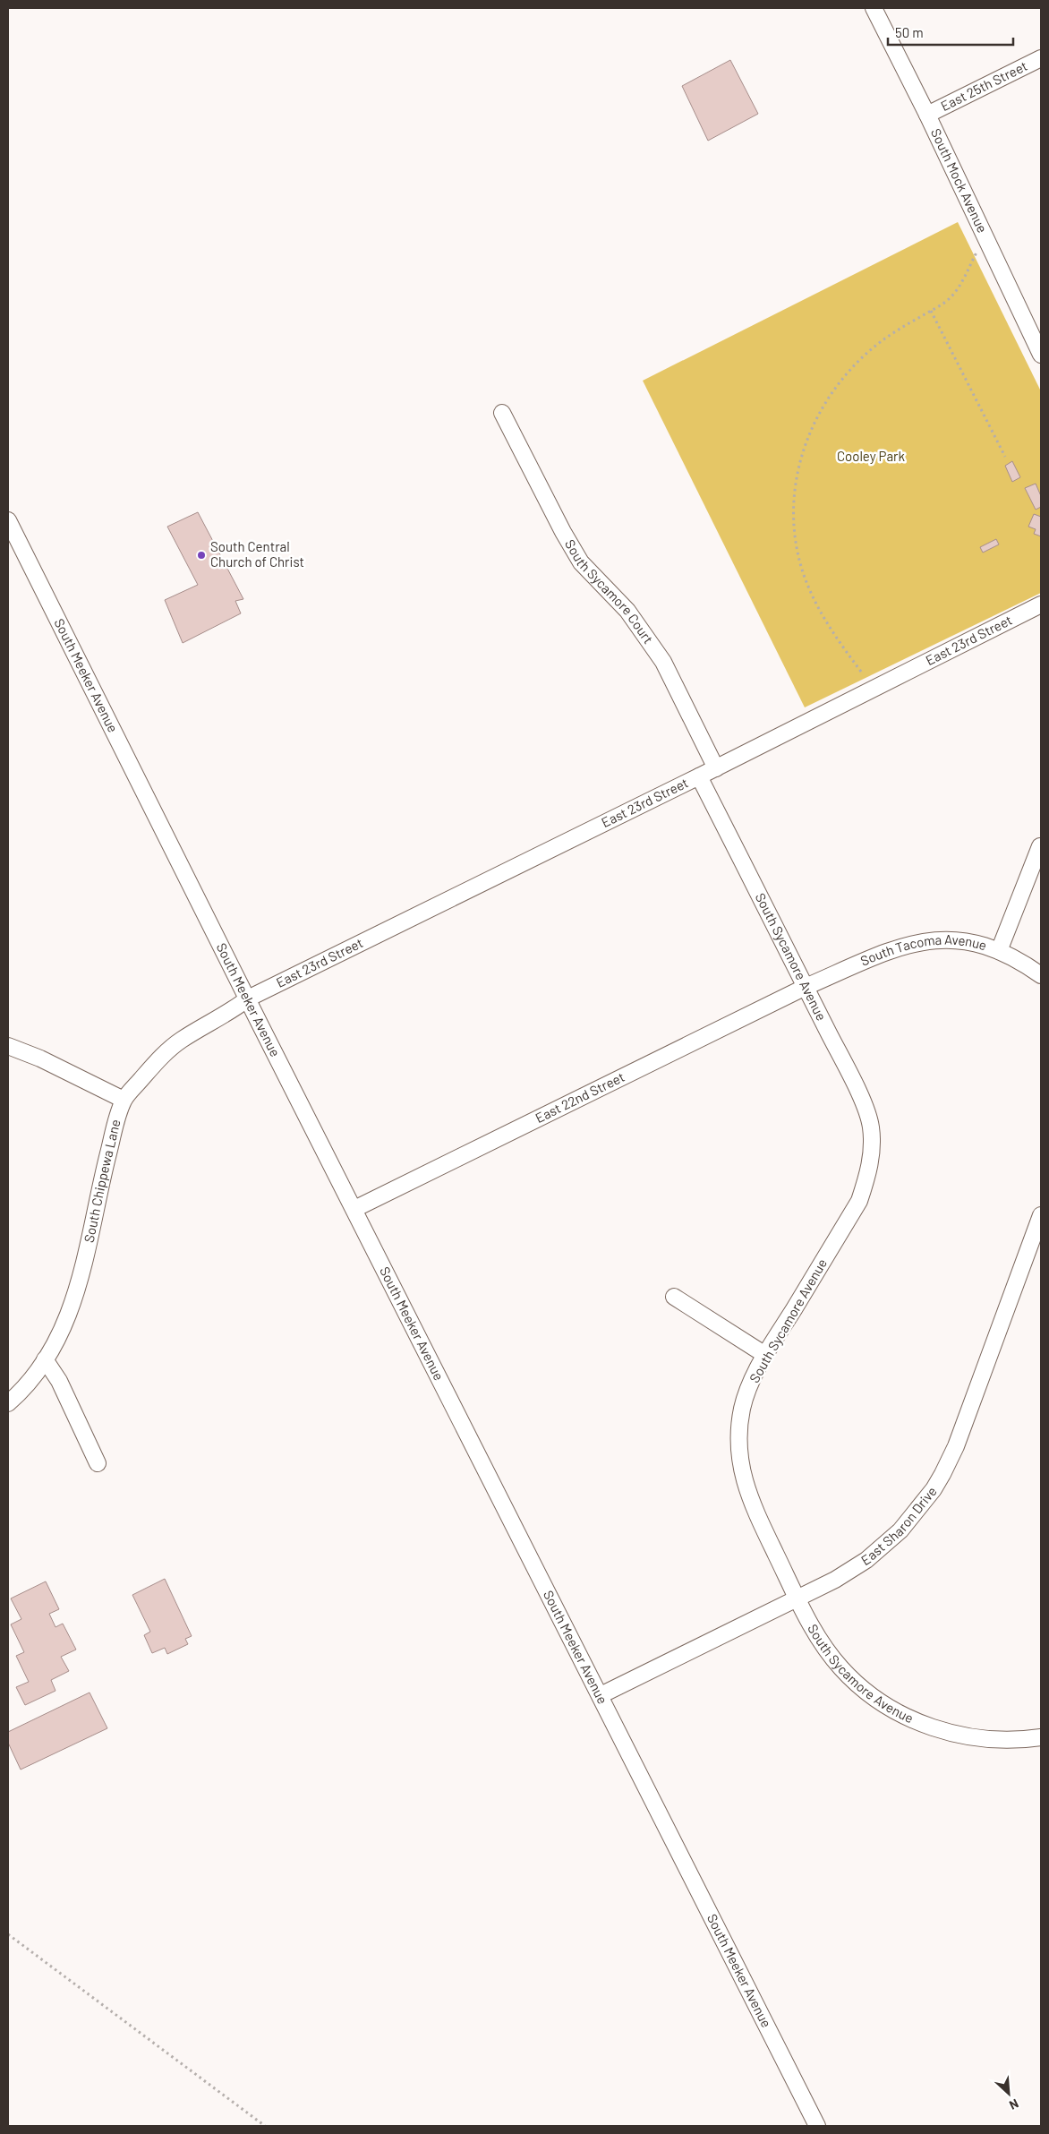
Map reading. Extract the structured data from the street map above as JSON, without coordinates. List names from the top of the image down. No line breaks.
{"streets":{"street":["East 25th Street","South Mock Avenue","South Sycamore Court","East 23rd Street","South Meeker Avenue","South Tacoma Avenue","South Sycamore Avenue","East 22nd Street","South Chippewa Lane","East Sharon Drive"]},"crossings":[["East 25th Street","South Mock Avenue"],["South Sycamore Court","East 23rd Street"],["East 23rd Street","South Meeker Avenue"],["East 23rd Street","South Sycamore Avenue"],["East 23rd Street","South Chippewa Lane"],["South Meeker Avenue","East 22nd Street"],["South Meeker Avenue","South Chippewa Lane"],["South Meeker Avenue","East Sharon Drive"],["South Tacoma Avenue","South Sycamore Avenue"],["South Tacoma Avenue","East 22nd Street"],["South Sycamore Avenue","East 22nd Street"],["South Sycamore Avenue","East Sharon Drive"]],"parks":["Cooley Park"],"places":["South Central Church of Christ"],"scale_bar":"50 m","north":"bottom right"}
